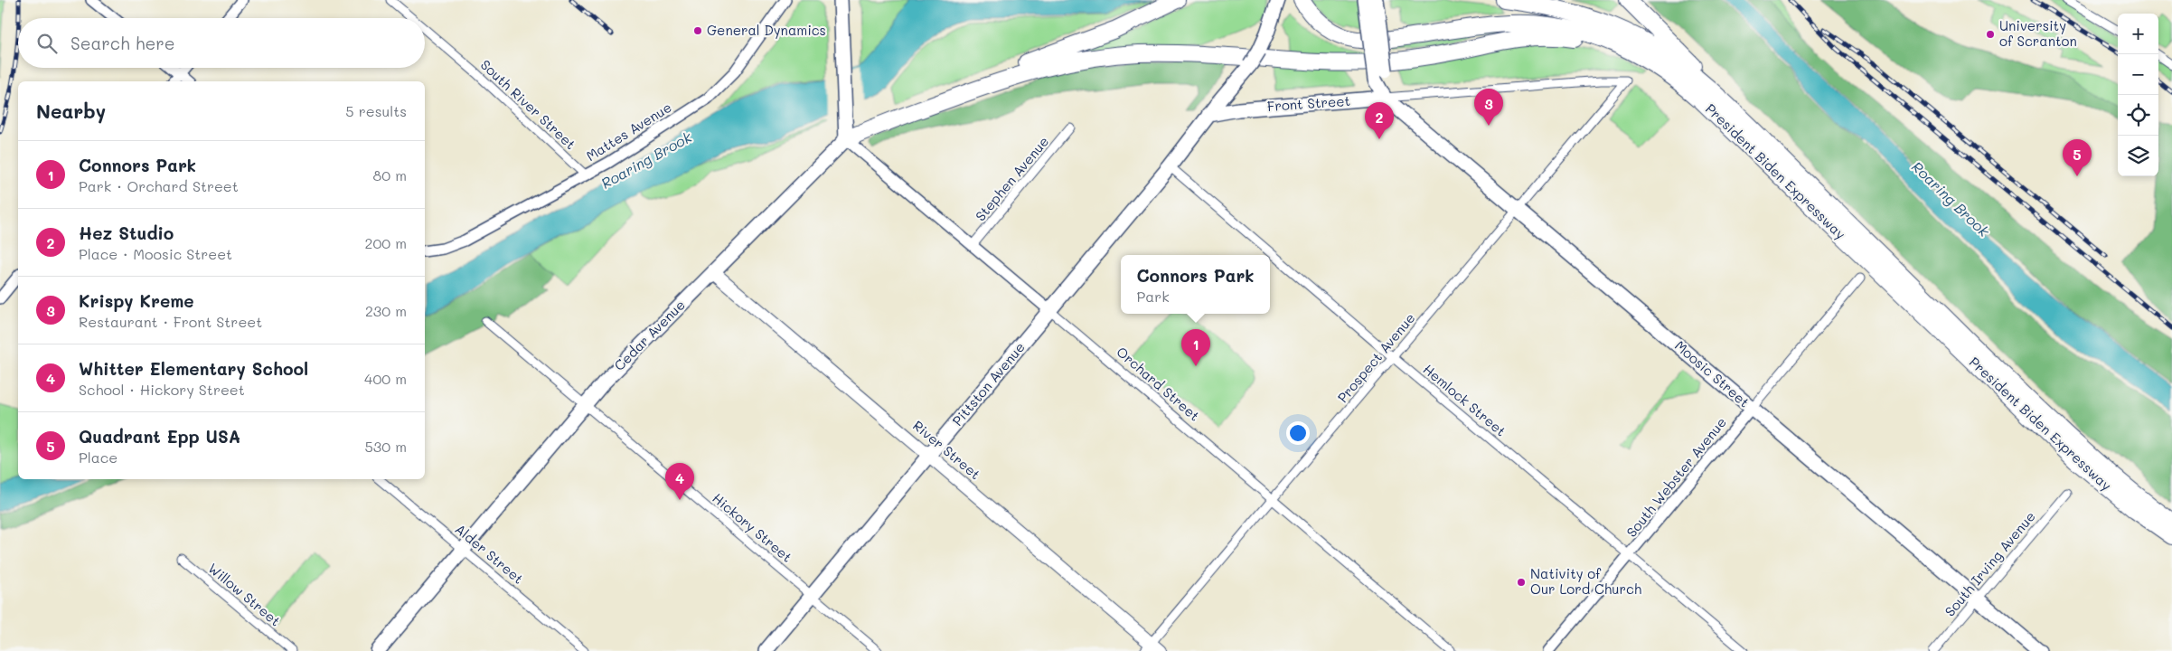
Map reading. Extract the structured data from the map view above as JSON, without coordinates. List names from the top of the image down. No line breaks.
{"streets":{"highway":["President Biden Expressway"],"main road":["Front Street","Cedar Avenue","Moosic Street","Pittston Avenue","River Street"],"street":["South River Street","Mattes Avenue","Stephen Avenue","Prospect Avenue","Orchard Street","Hemlock Street","South Webster Avenue","Hickory Street","Alder Street","South Irving Avenue","Willow Street"]},"crossings":[["Front Street","Prospect Avenue"],["Front Street","Moosic Street"],["Front Street","Pittston Avenue"],["South River Street","Mattes Avenue"],["Stephen Avenue","Orchard Street"],["Cedar Avenue","Orchard Street"],["Cedar Avenue","River Street"],["Cedar Avenue","Hickory Street"],["Cedar Avenue","Alder Street"],["Prospect Avenue","Moosic Street"],["Prospect Avenue","Orchard Street"],["Prospect Avenue","Hemlock Street"],["Prospect Avenue","River Street"],["Moosic Street","South Webster Avenue"],["Moosic Street","South Irving Avenue"],["Pittston Avenue","Orchard Street"],["Pittston Avenue","Hemlock Street"],["Pittston Avenue","River Street"],["Pittston Avenue","Hickory Street"],["Hemlock Street","South Webster Avenue"]],"water":["Roaring Brook"],"places":["General Dynamics","University of Scranton","Nativity of Our Lord Church"],"page":{"map_buttons":["+","−"],"search":"Search here","heading":["Nearby","5 results"],"pins":["3","2","5","1","4"],"list":[{"mark":"1","name":"Connors Park","note":"Park · Orchard Street","value":"80 m"},{"mark":"2","name":"Hez Studio","note":"Place · Moosic Street","value":"200 m"},{"mark":"3","name":"Krispy Kreme","note":"Restaurant · Front Street","value":"230 m"},{"mark":"4","name":"Whitter Elementary School","note":"School · Hickory Street","value":"400 m"},{"mark":"5","name":"Quadrant Epp USA","note":"Place","value":"530 m"}],"popup":["Connors Park","Park"]}}
